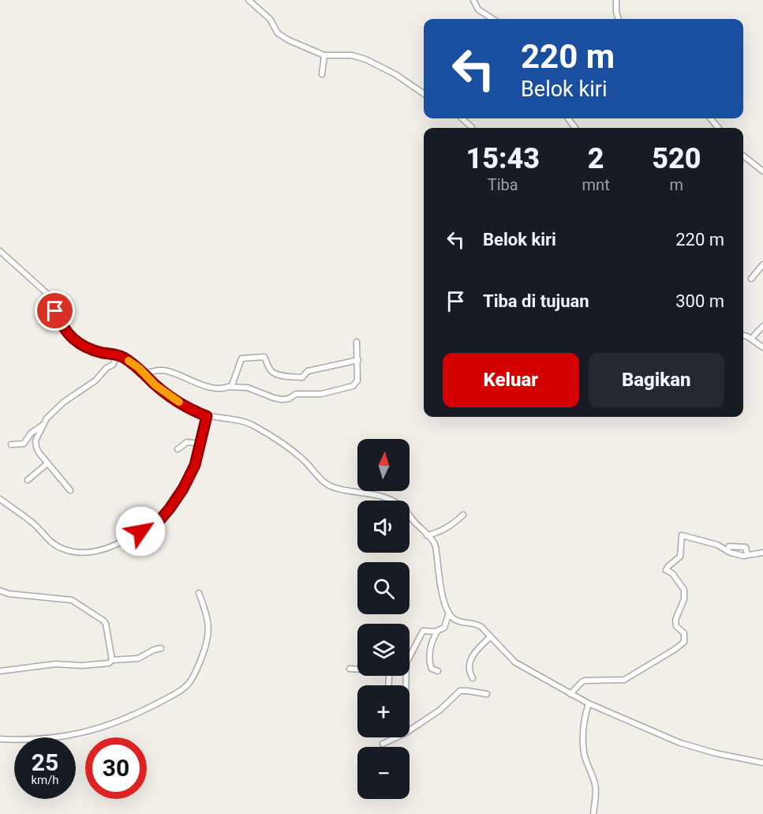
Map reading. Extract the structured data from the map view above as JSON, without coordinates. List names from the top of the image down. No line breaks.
{"north":"top","page":{"turn":["220 m","Belok kiri"],"eta":["15:43","Tiba","2","mnt","520","m"],"list":[{"name":"Belok kiri","value":"220 m"},{"name":"Tiba di tujuan","value":"300 m"}],"buttons":["Keluar","Bagikan"],"map_buttons":["+","−"],"speed":"25 km/h","limit":"30"}}
